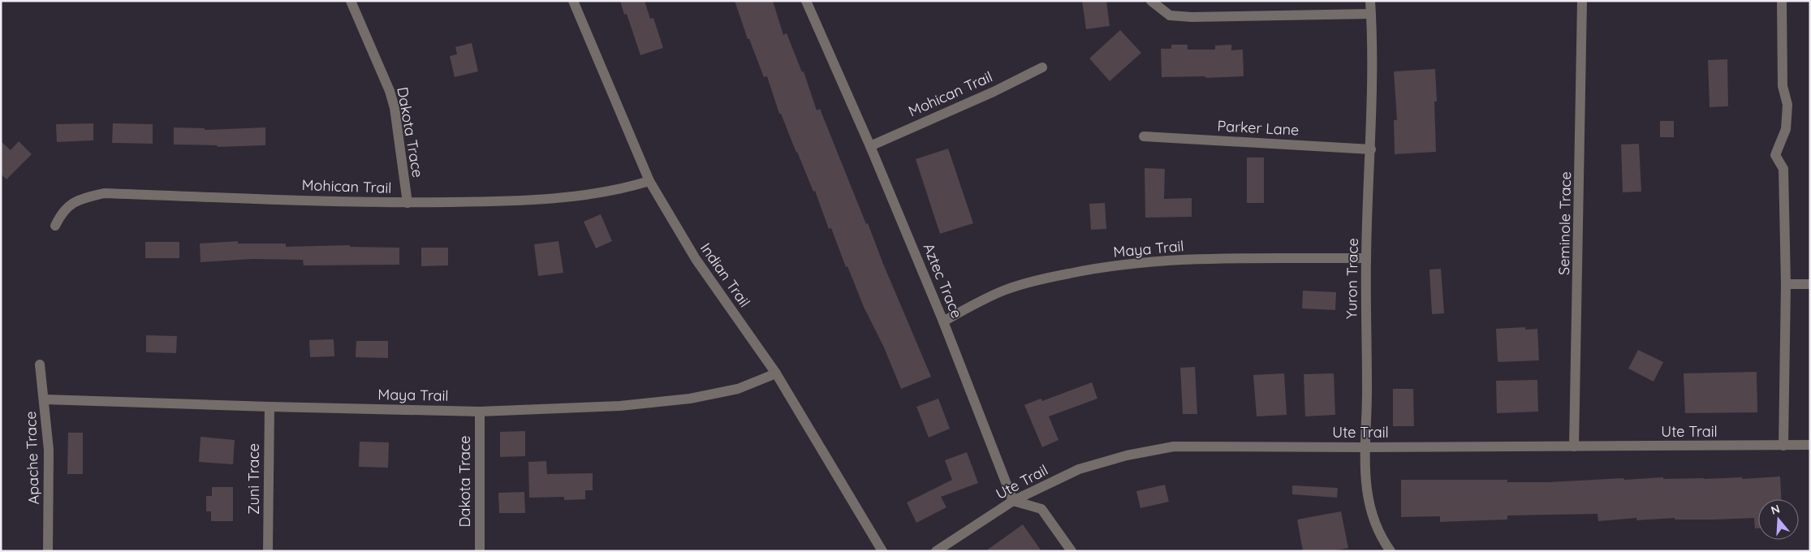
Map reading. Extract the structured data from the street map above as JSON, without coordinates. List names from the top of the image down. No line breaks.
{"streets":{"street":["Mohican Trail","Parker Lane","Dakota Trace","Seminole Trace","Maya Trail","Indian Trail","Yuron Trace","Aztec Trace","Ute Trail","Apache Trace","Zuni Trace"]},"crossings":[["Mohican Trail","Dakota Trace"],["Mohican Trail","Indian Trail"],["Mohican Trail","Aztec Trace"],["Parker Lane","Yuron Trace"],["Dakota Trace","Maya Trail"],["Seminole Trace","Ute Trail"],["Maya Trail","Indian Trail"],["Maya Trail","Yuron Trace"],["Maya Trail","Aztec Trace"],["Maya Trail","Apache Trace"],["Maya Trail","Zuni Trace"],["Yuron Trace","Ute Trail"],["Aztec Trace","Ute Trail"]],"north":"top"}
